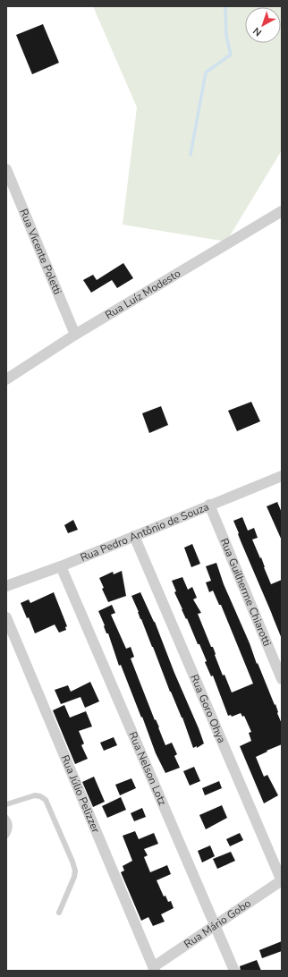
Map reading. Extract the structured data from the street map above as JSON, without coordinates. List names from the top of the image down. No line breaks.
{"streets":{"street":["Rua Vicente Poletti","Rua Luíz Modesto","Rua Pedro Antônio de Souza","Rua Guilherme Chiarotti","Rua Goro Ohya","Rua Nelson Lotz","Rua Júlio Pelizzer","Rua Mário Gobo"]},"crossings":[["Rua Vicente Poletti","Rua Luíz Modesto"],["Rua Pedro Antônio de Souza","Rua Guilherme Chiarotti"],["Rua Pedro Antônio de Souza","Rua Goro Ohya"],["Rua Pedro Antônio de Souza","Rua Nelson Lotz"],["Rua Goro Ohya","Rua Mário Gobo"],["Rua Nelson Lotz","Rua Mário Gobo"],["Rua Júlio Pelizzer","Rua Mário Gobo"]],"north":"bottom left"}
